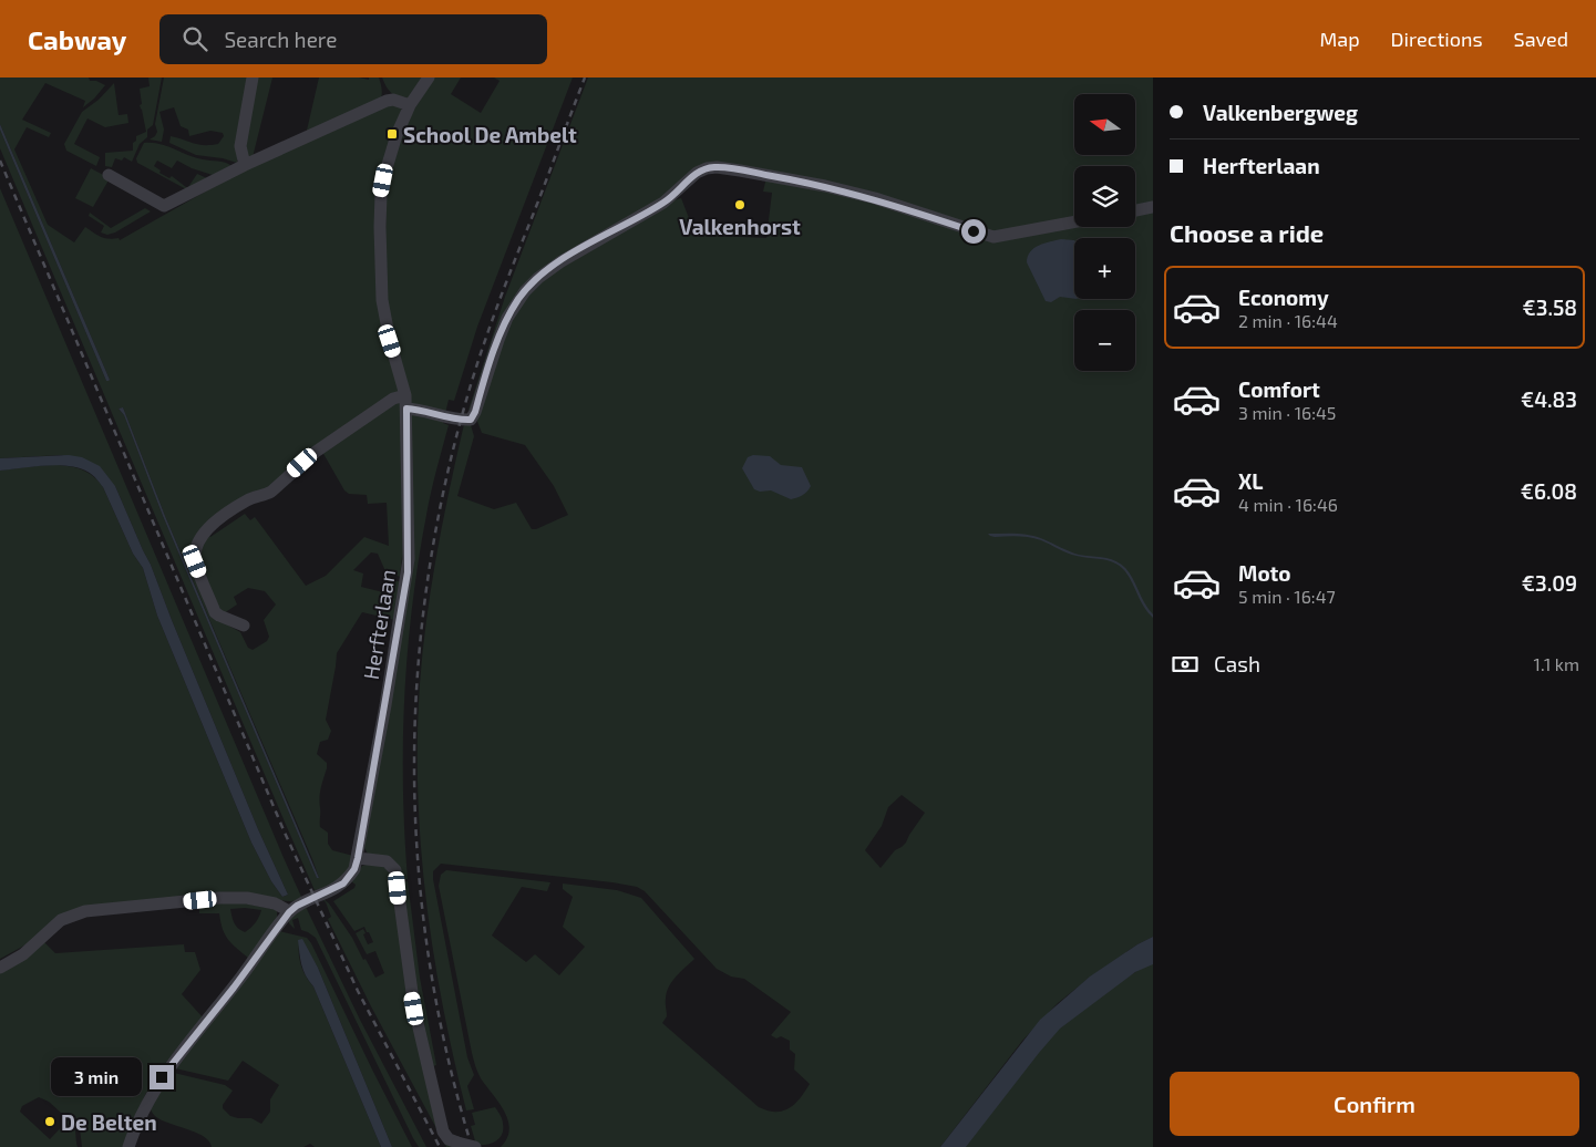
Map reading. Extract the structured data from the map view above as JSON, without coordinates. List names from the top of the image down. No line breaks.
{"streets":{"street":["Herfterlaan"]},"places":{"transit":["School De Ambelt"],"other":["Valkenhorst","De Belten"]},"north":"left","page":{"header":"Cabway","search":"Search here","nav":["Map","Directions","Saved"],"banner":["Valkenbergweg","Herfterlaan"],"map_buttons":["+","−"],"heading":"Choose a ride","list":[{"name":"Economy","note":"2 min · 16:44","value":"€3.58"},{"name":"Comfort","note":"3 min · 16:45","value":"€4.83"},{"name":"XL","note":"4 min · 16:46","value":"€6.08"},{"name":"Moto","note":"5 min · 16:47","value":"€3.09"}],"pay":["Cash","1.1 km"],"bubble":"3 min","buttons":"Confirm"}}
